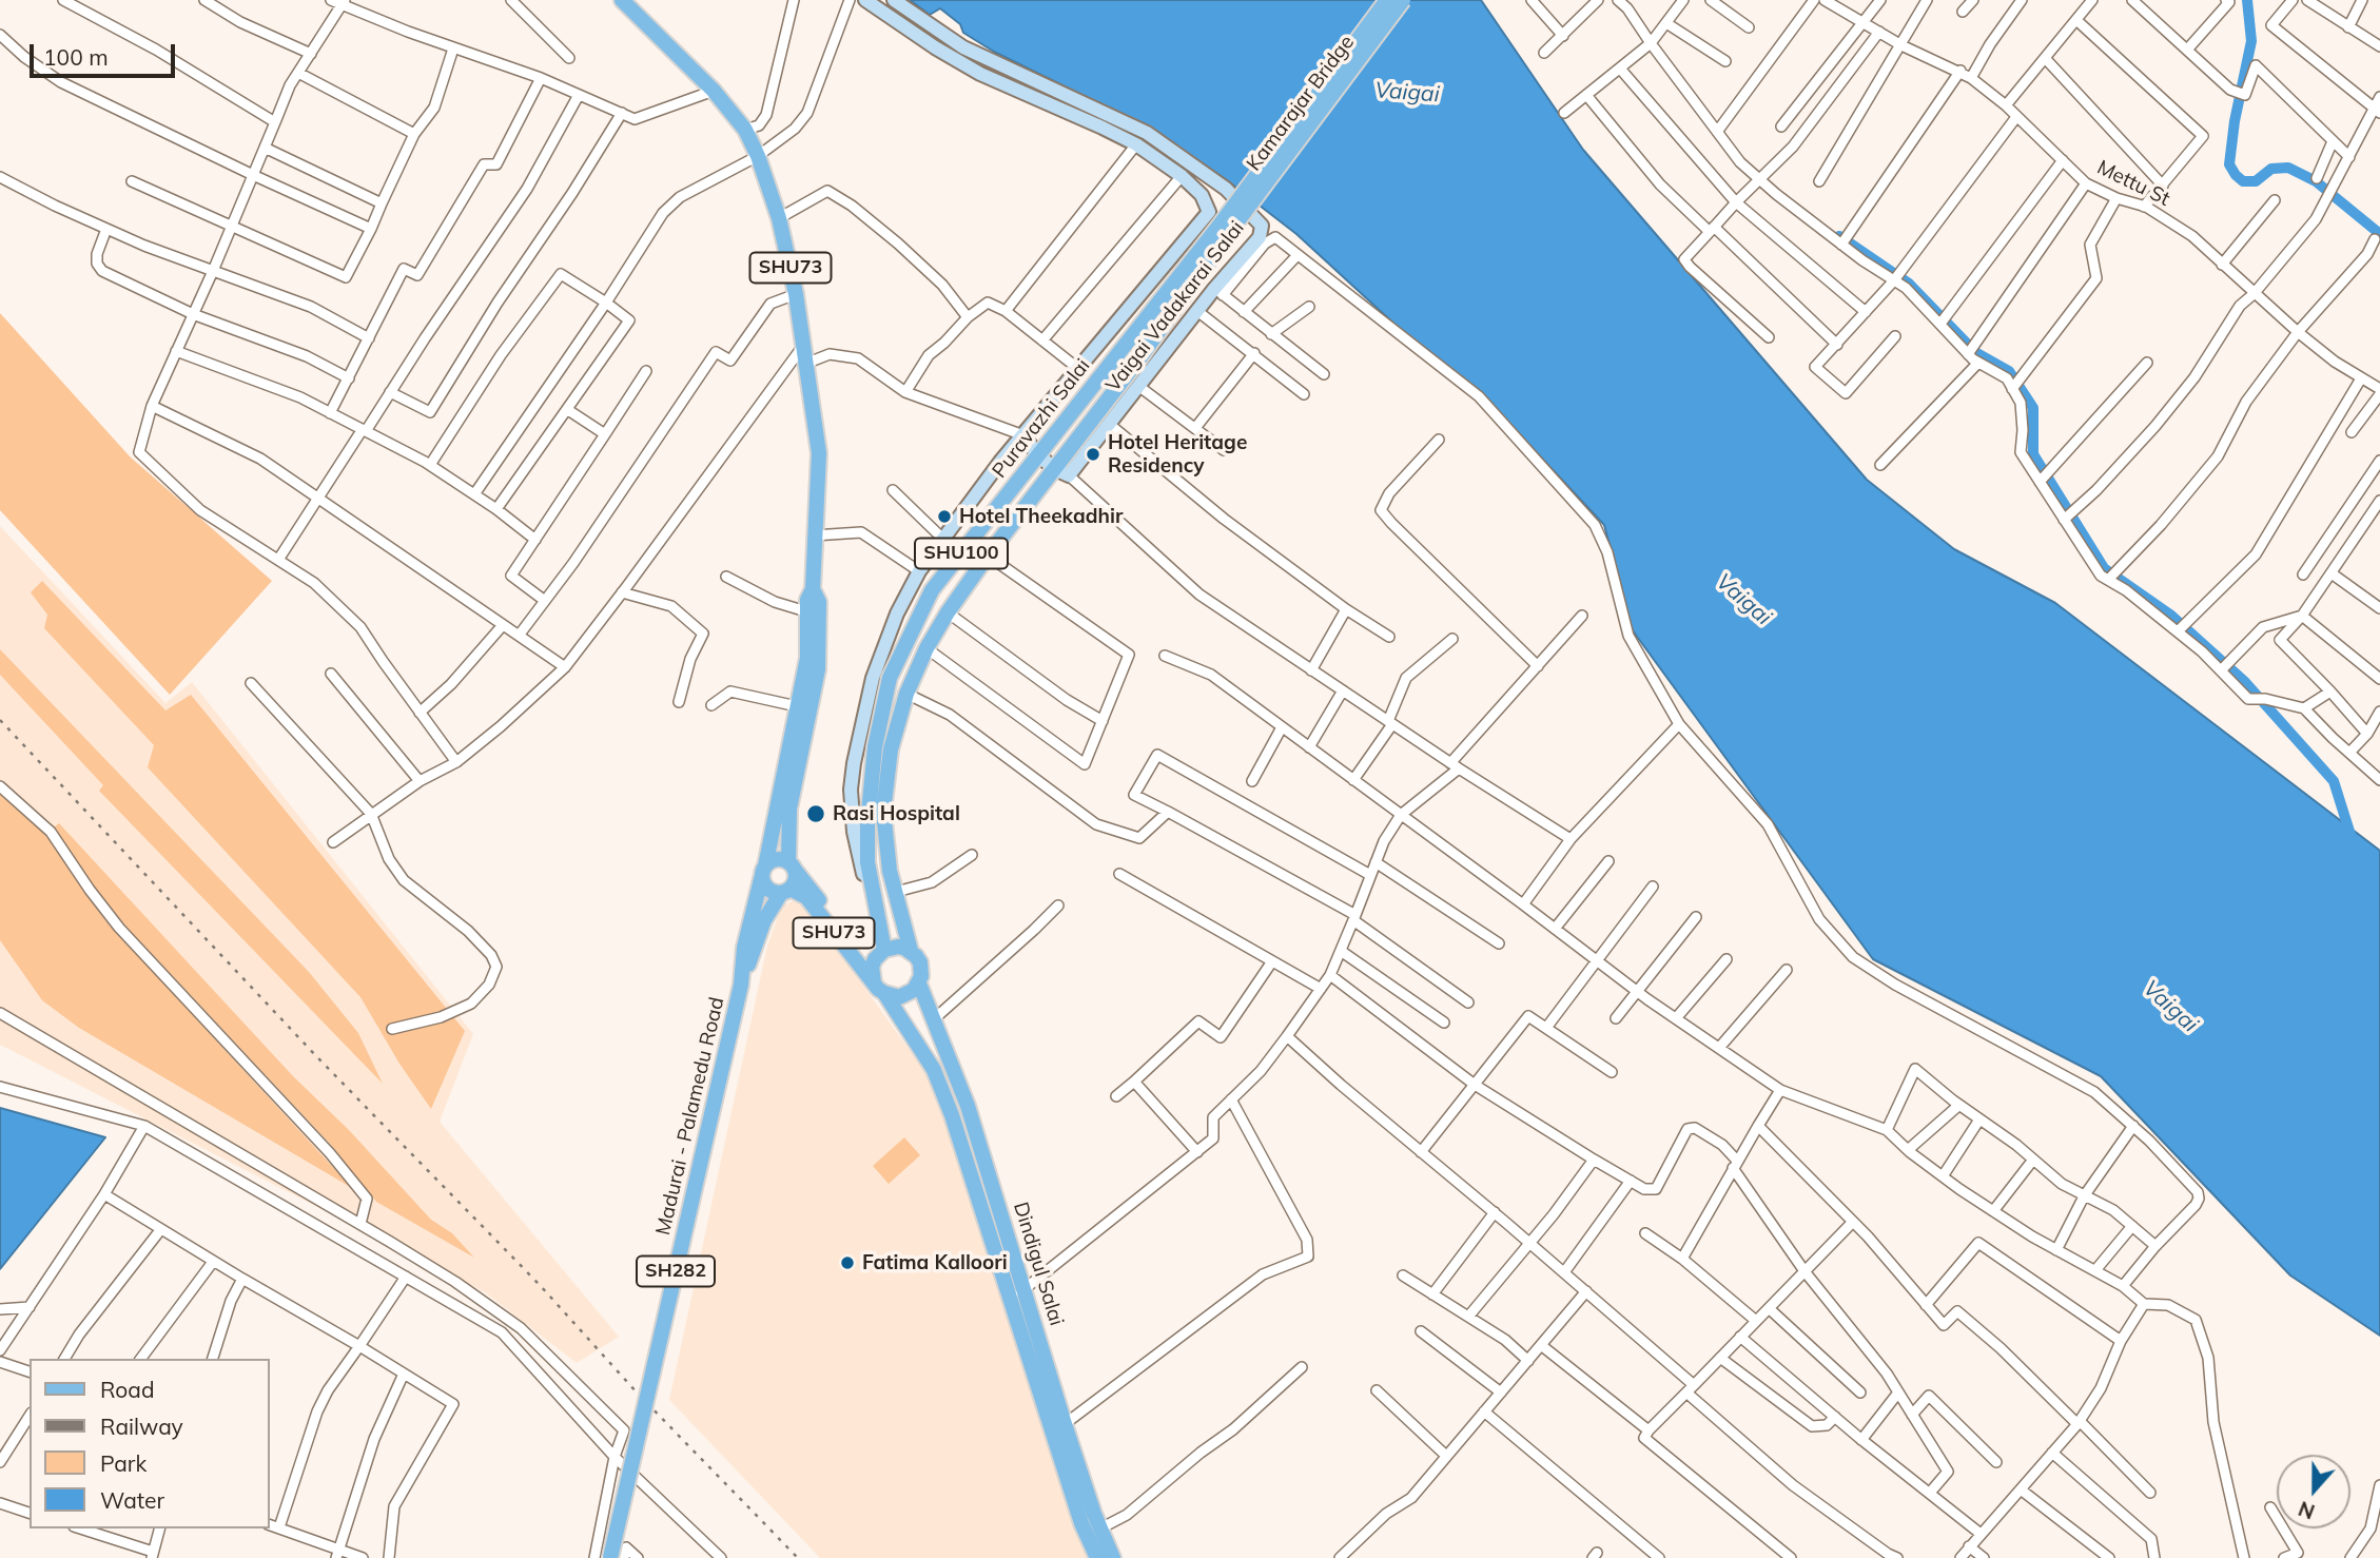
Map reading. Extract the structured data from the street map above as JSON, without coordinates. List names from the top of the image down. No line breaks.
{"streets":{"main road":["Kamarajar Bridge","SHU73","Vaigai Vadakarai Salai","Puravazhi Salai","SHU100","Madurai - Palamedu Road","Dindigul Salai","SH282"],"street":["Mettu St"]},"crossings":[["Kamarajar Bridge","Puravazhi Salai"],["SHU73","Puravazhi Salai"],["SHU73","SHU100"],["SHU73","Madurai - Palamedu Road"],["SHU73","Dindigul Salai"],["Vaigai Vadakarai Salai","Puravazhi Salai"],["Puravazhi Salai","SHU100"],["Puravazhi Salai","Dindigul Salai"],["SHU100","Dindigul Salai"]],"water":["Vaigai"],"places":["Hotel Heritage Residency","Hotel Theekadhir","Rasi Hospital","Fatima Kalloori"],"legend":["Road","Railway","Park","Water"],"scale_bar":"100 m","north":"bottom"}
